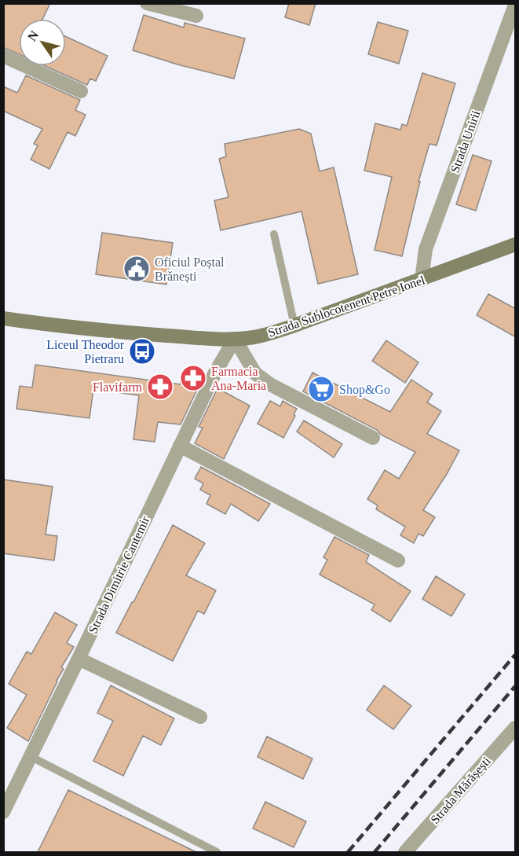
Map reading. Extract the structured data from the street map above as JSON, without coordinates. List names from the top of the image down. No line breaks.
{"streets":{"main road":["Strada Sublocotenent Petre Ionel"],"street":["Strada Unirii","Strada Dimitrie Cantemir","Strada Mărășești"]},"crossings":[["Strada Unirii","Strada Sublocotenent Petre Ionel"],["Strada Sublocotenent Petre Ionel","Strada Dimitrie Cantemir"]],"places":{"public building":["Oficiul Poștal Brănești"],"bus stop":["Liceul Theodor Pietraru"],"pharmacy":["Farmacia Ana-Maria","Flavifarm"],"supermarket":["Shop&Go"]},"north":"top left"}
